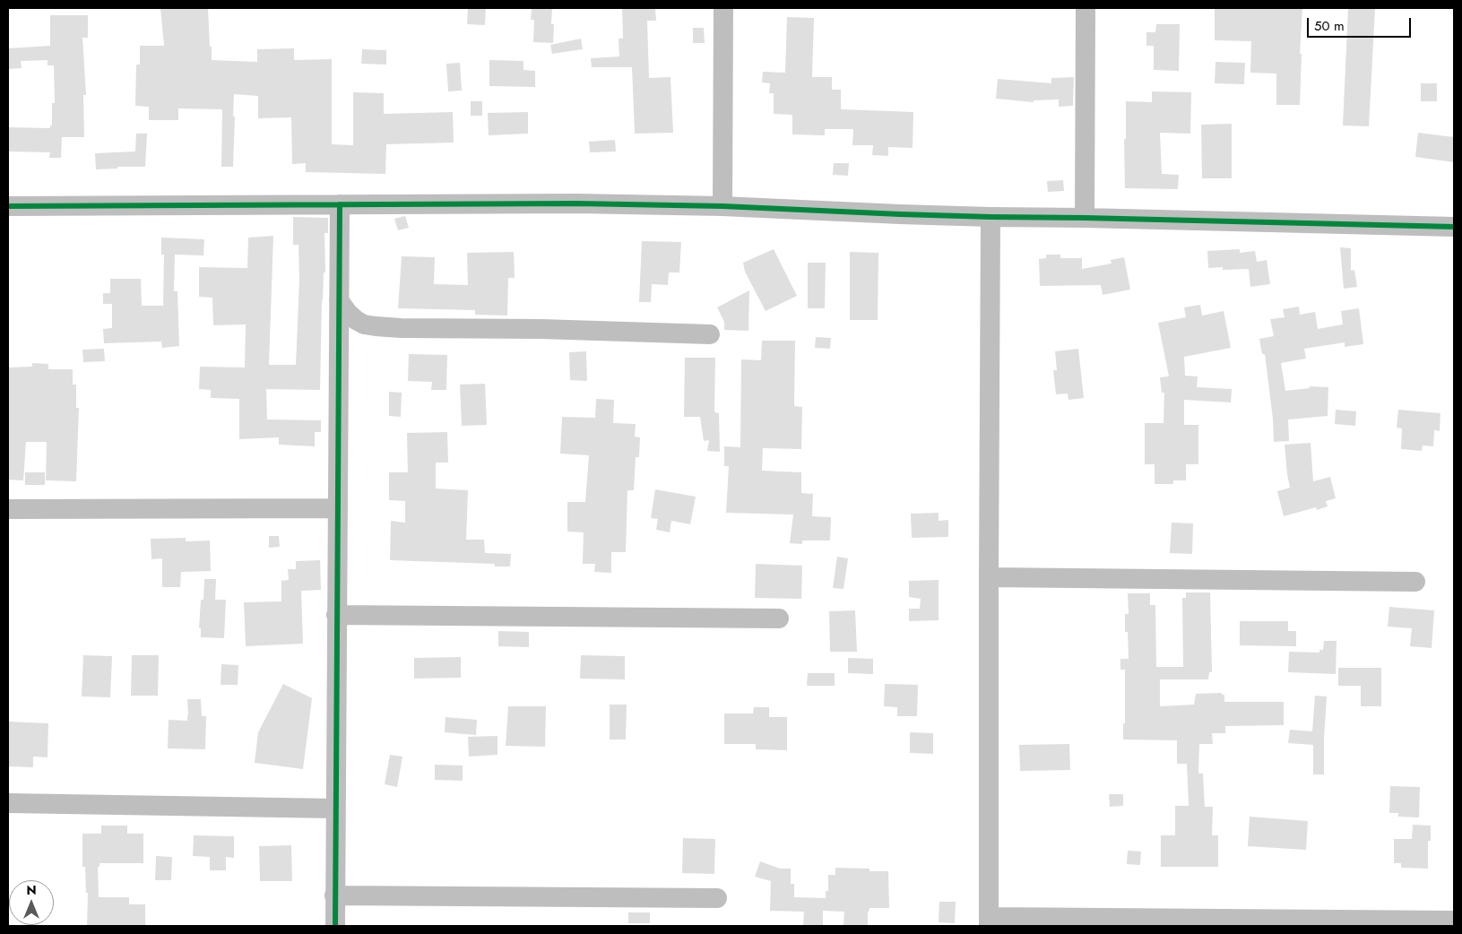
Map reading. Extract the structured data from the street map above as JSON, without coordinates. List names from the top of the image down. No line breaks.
{"scale_bar":"50 m","north":"top"}
